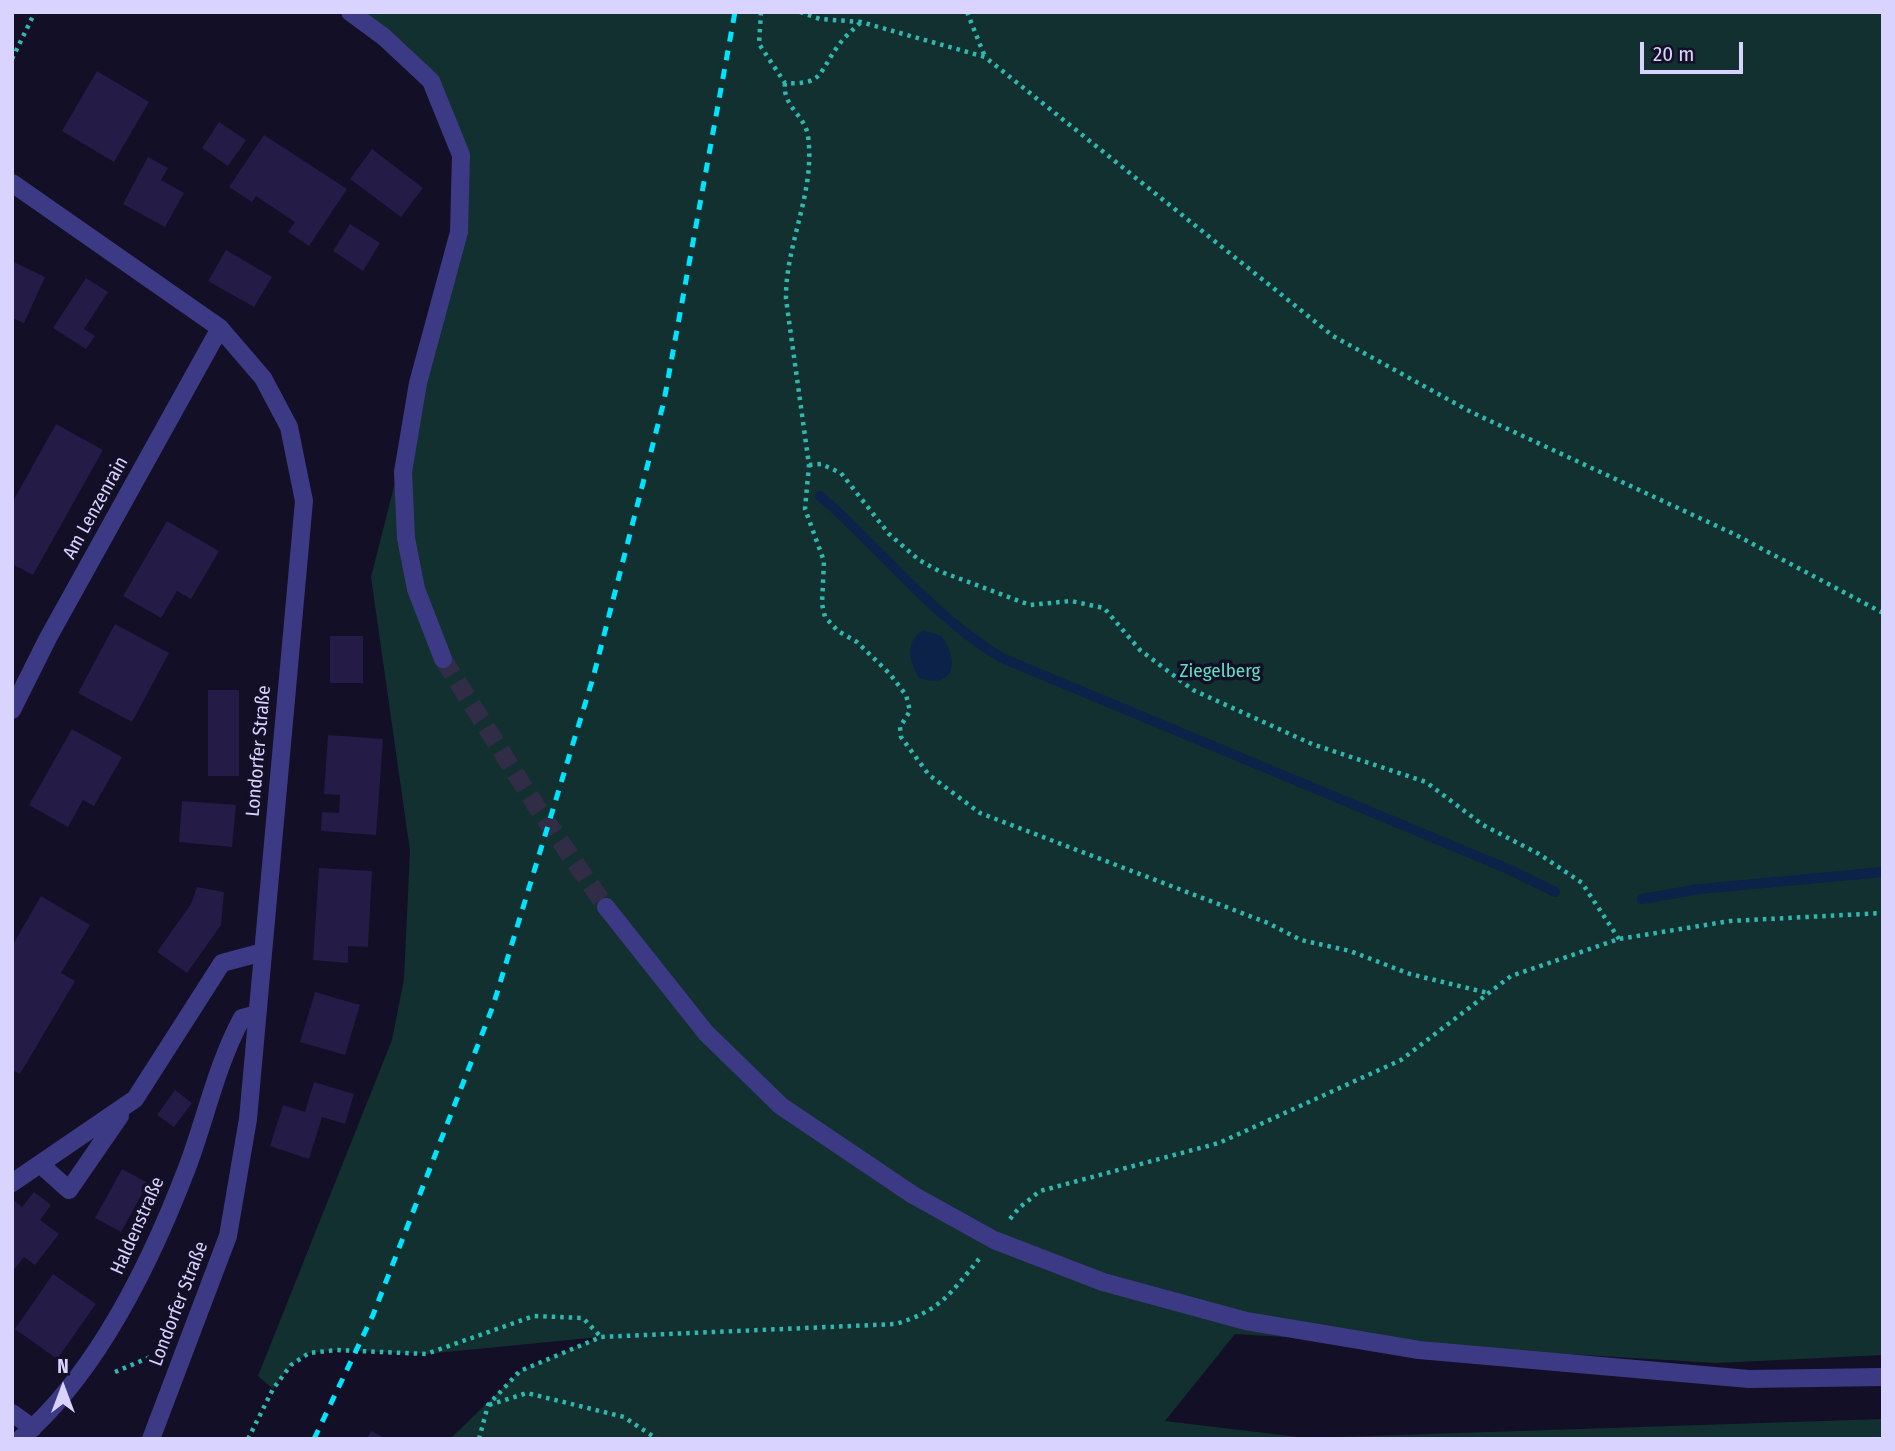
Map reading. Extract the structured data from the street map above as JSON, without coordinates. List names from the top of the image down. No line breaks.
{"streets":{"street":["Am Lenzenrain","Londorfer Straße","Haldenstraße"]},"crossings":[["Am Lenzenrain","Londorfer Straße"],["Londorfer Straße","Haldenstraße"]],"parks":["Ziegelberg"],"scale_bar":"20 m","north":"top"}
